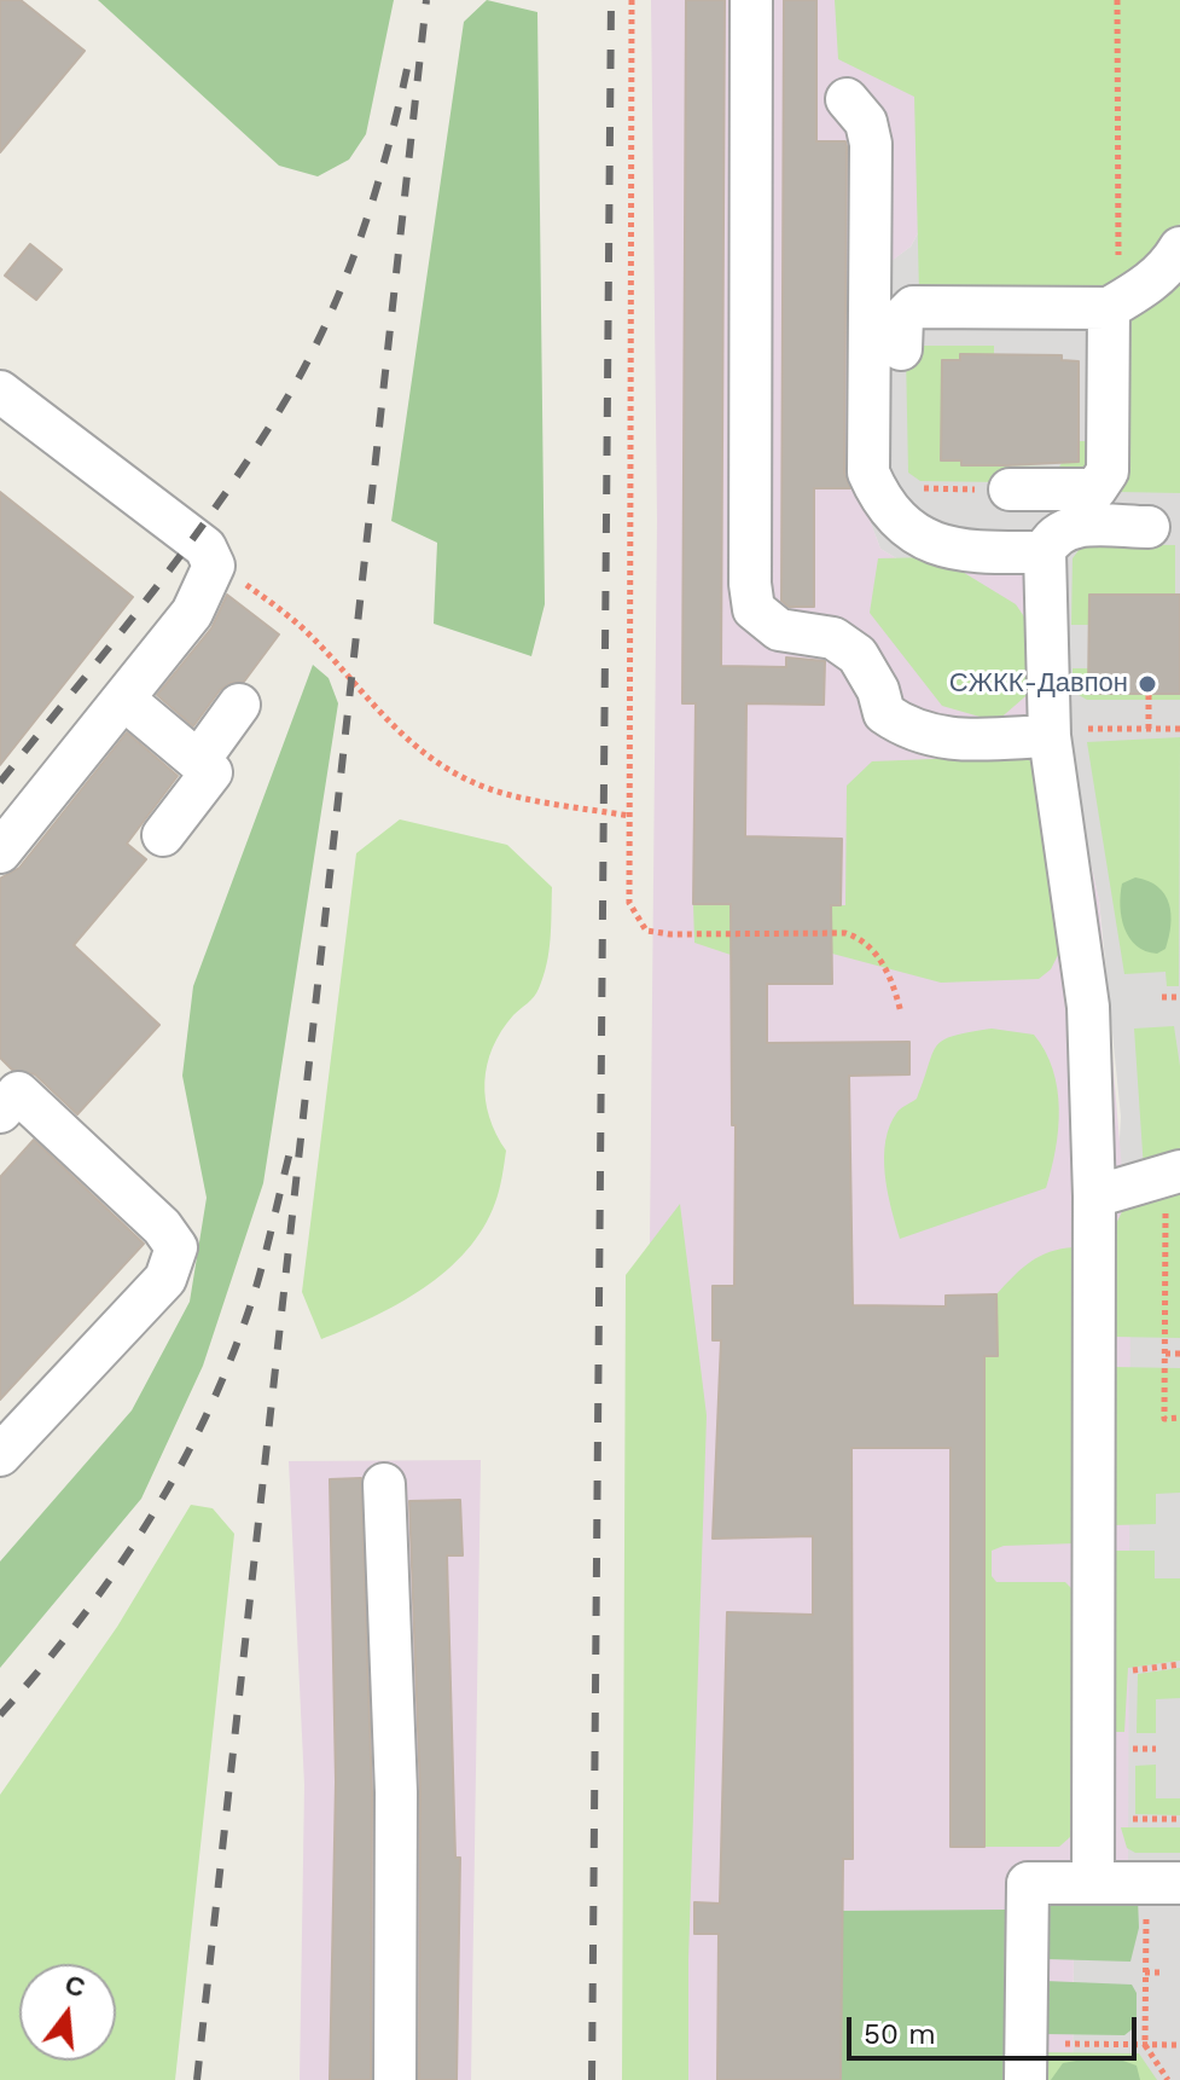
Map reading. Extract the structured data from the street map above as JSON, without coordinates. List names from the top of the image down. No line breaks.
{"places":["СЖКК-Давпон"],"scale_bar":"50 m","north":"top"}
